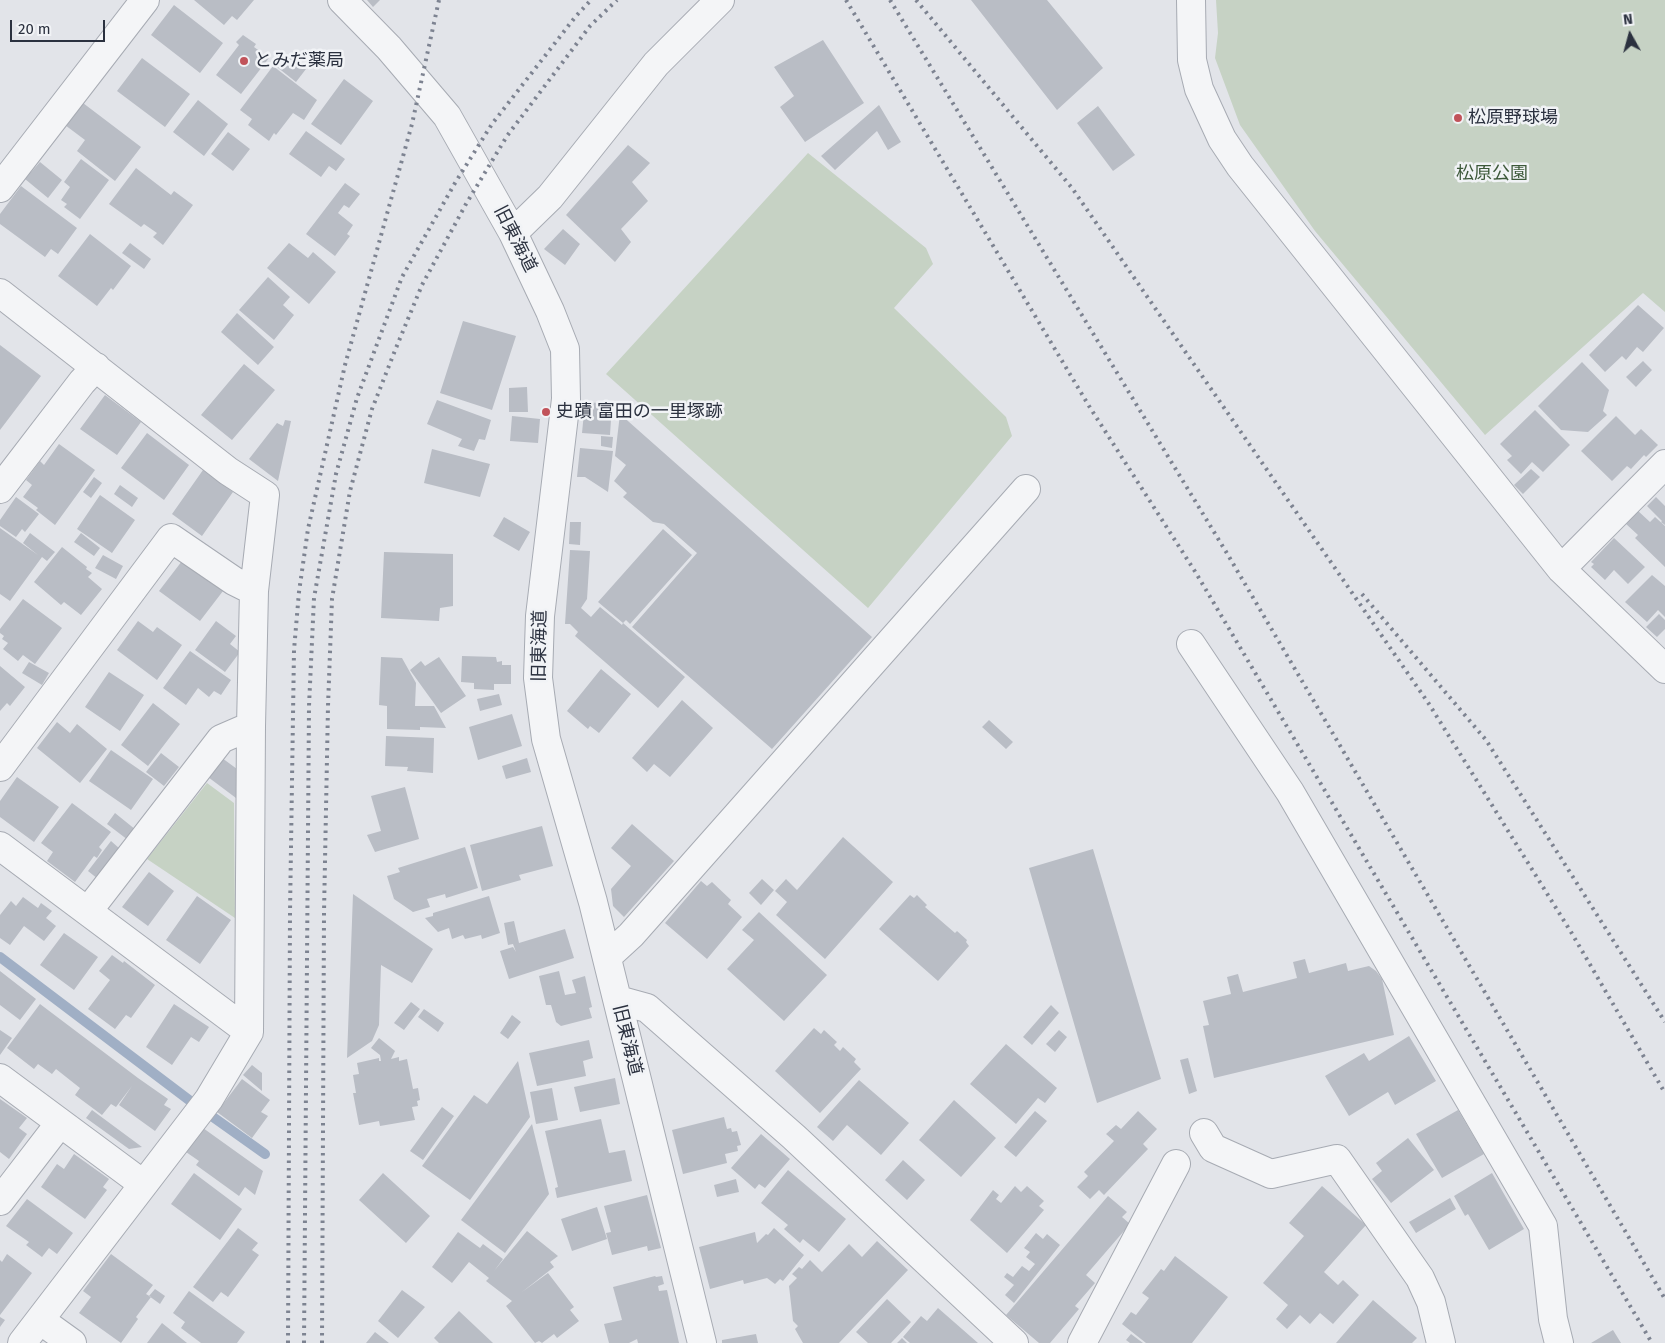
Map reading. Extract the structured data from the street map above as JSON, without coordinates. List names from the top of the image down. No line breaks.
{"streets":{"street":["旧東海道"]},"parks":["松原公園"],"places":["とみだ薬局","松原野球場","史蹟 富田の一里塚跡"],"scale_bar":"20 m","north":"top"}
